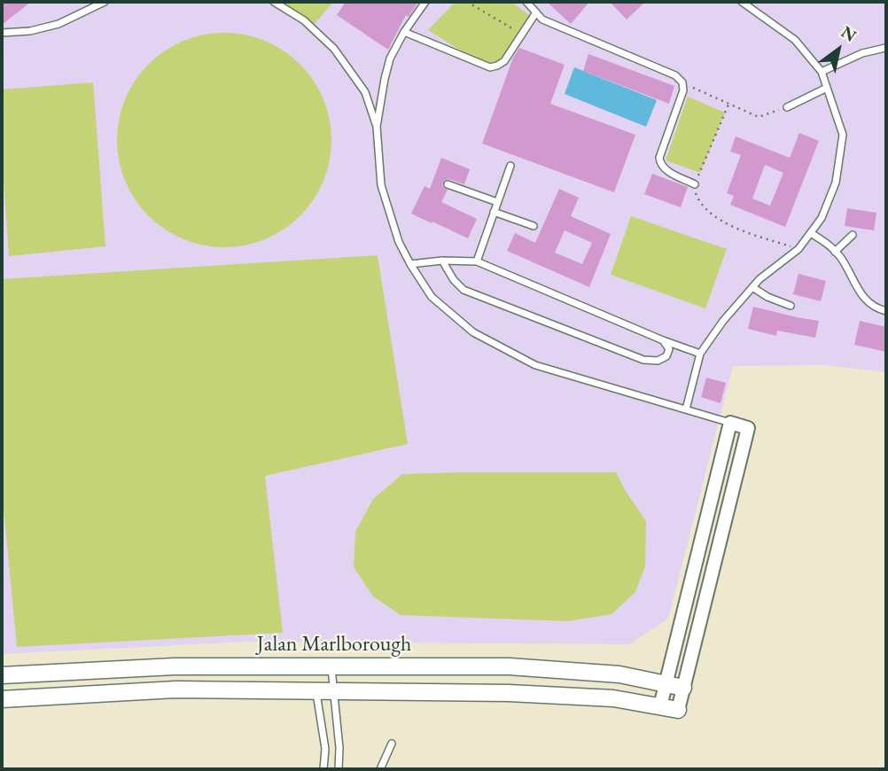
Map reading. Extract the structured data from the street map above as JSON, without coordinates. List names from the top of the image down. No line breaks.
{"streets":{"street":["Jalan Marlborough"]},"north":"top right"}
